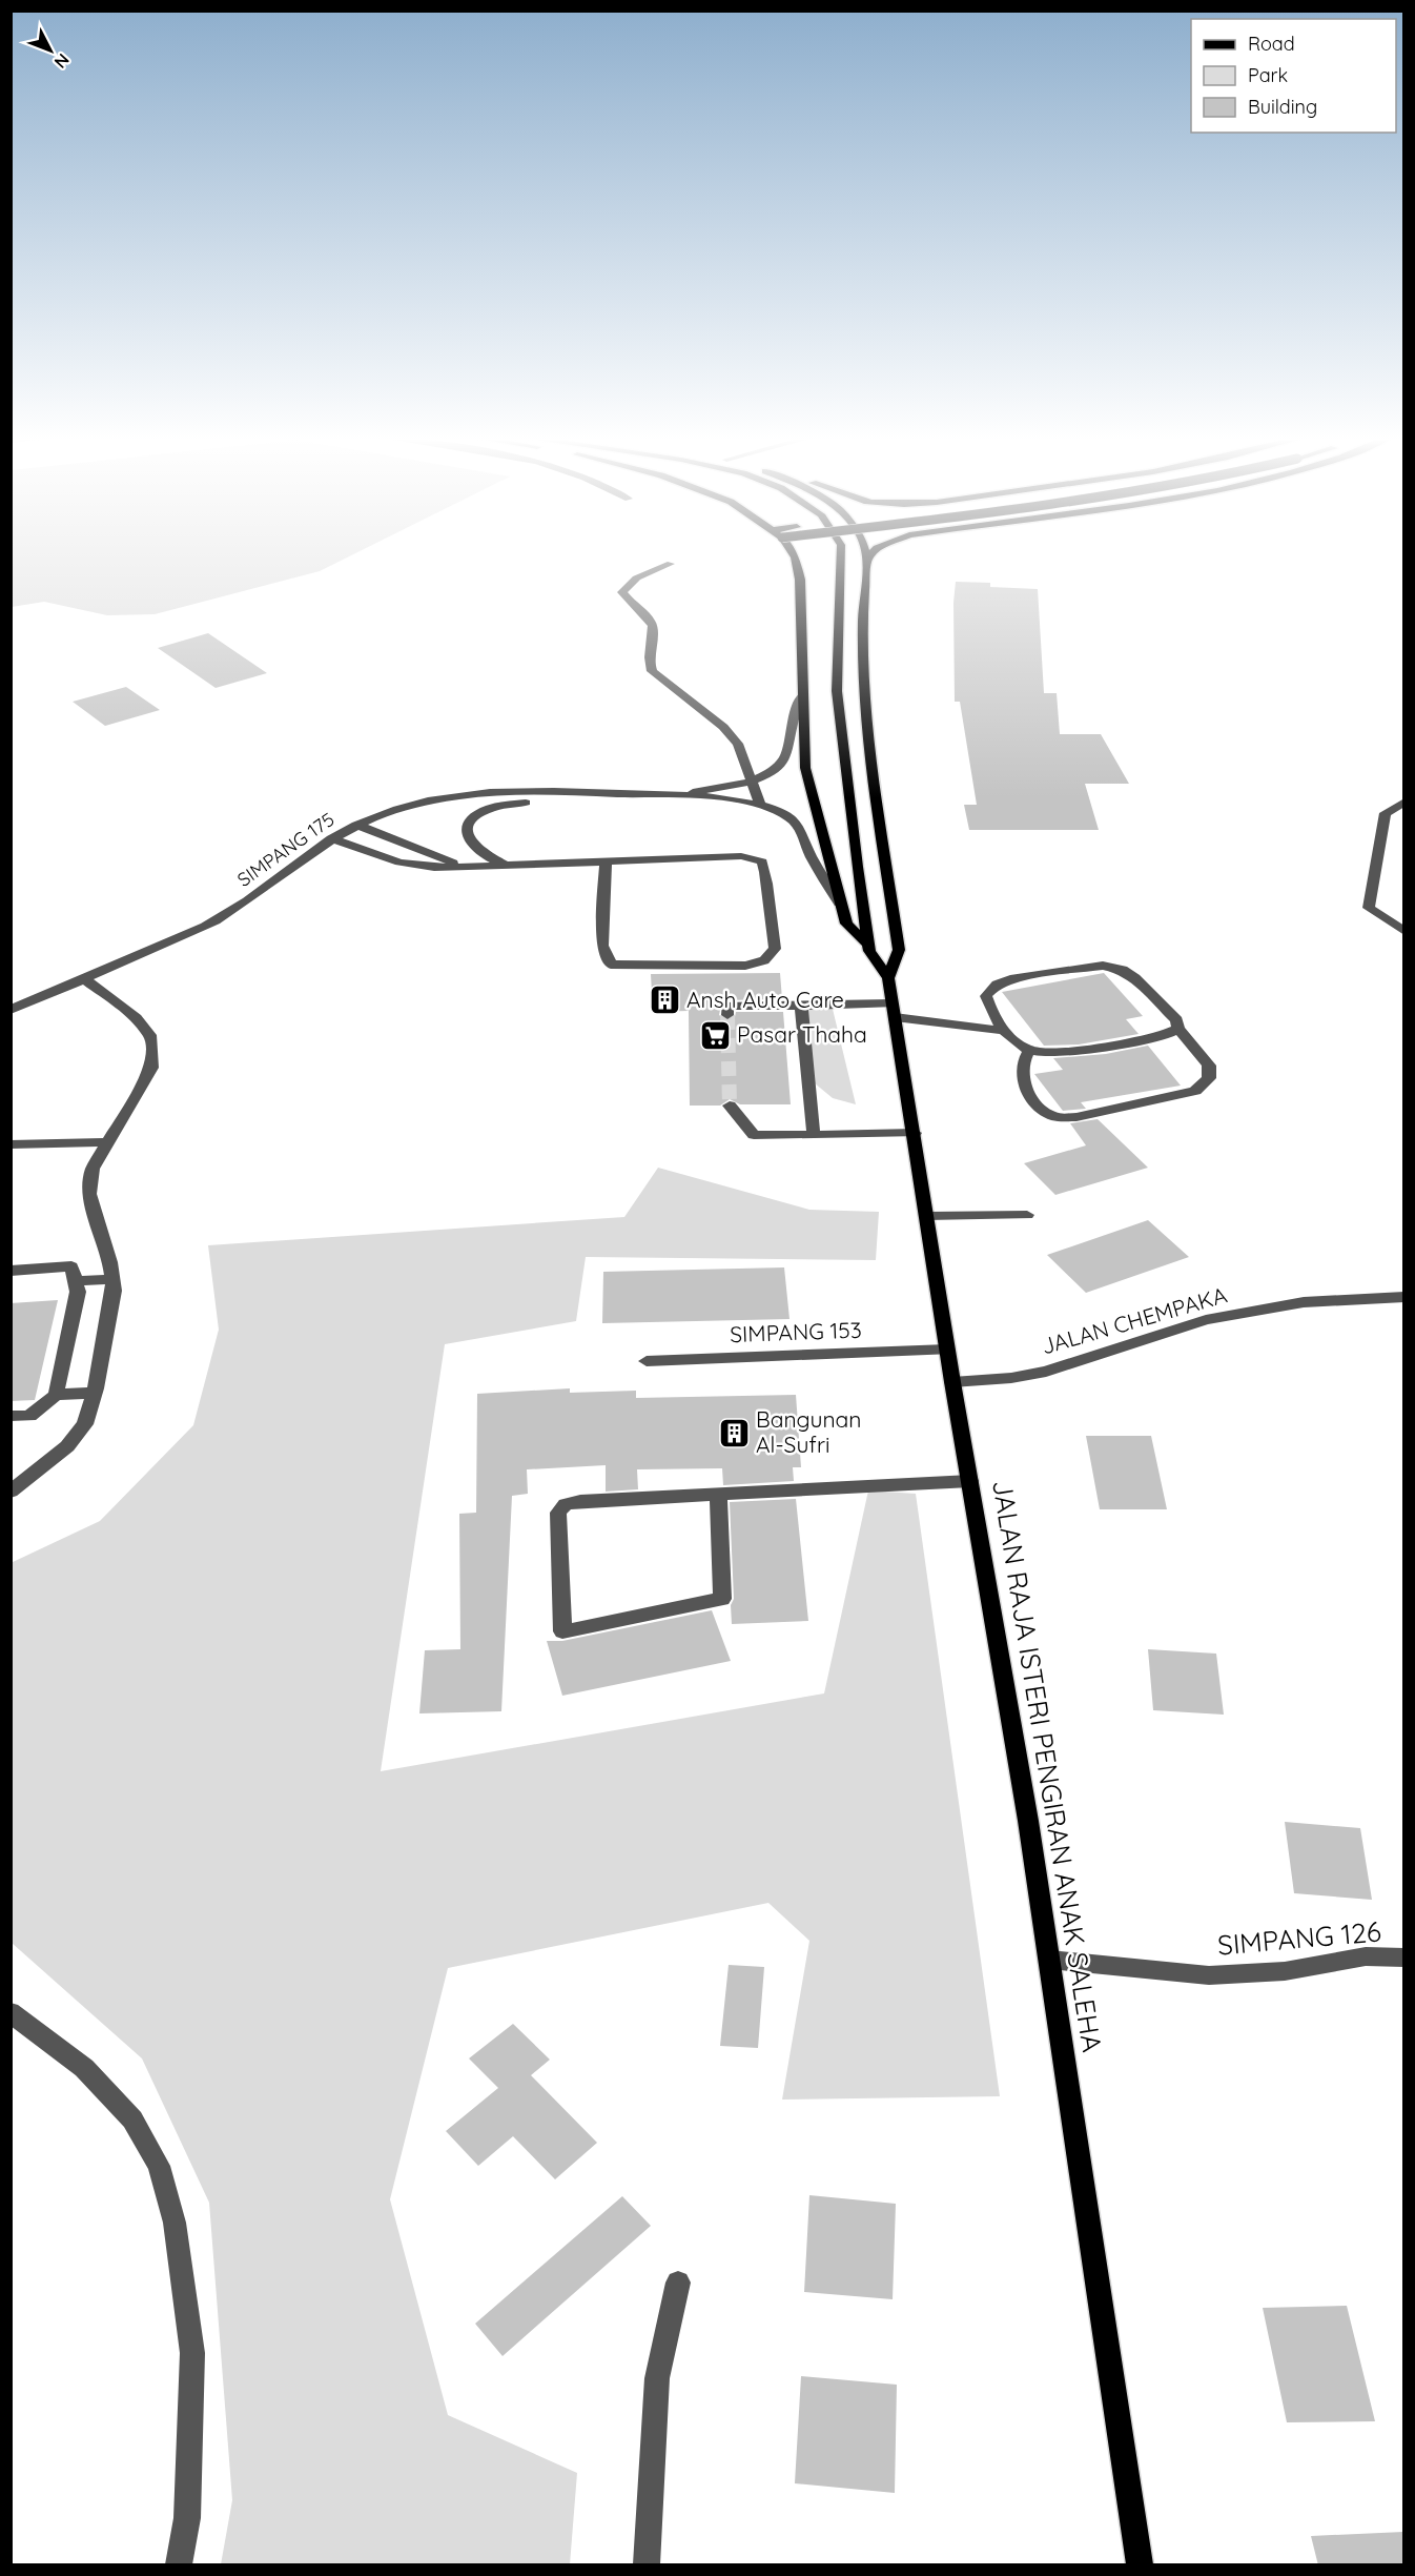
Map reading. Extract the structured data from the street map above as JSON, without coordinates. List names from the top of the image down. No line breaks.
{"streets":{"main road":["JALAN RAJA ISTERI PENGIRAN ANAK SALEHA"],"street":["SIMPANG 175","JALAN CHEMPAKA","SIMPANG 153","SIMPANG 126"]},"crossings":[["JALAN CHEMPAKA","JALAN RAJA ISTERI PENGIRAN ANAK SALEHA"],["SIMPANG 153","JALAN RAJA ISTERI PENGIRAN ANAK SALEHA"],["JALAN RAJA ISTERI PENGIRAN ANAK SALEHA","SIMPANG 126"]],"places":{"building":["Ansh Auto Care","Bangunan Al-Sufri"],"supermarket":["Pasar Thaha"]},"legend":["Road","Park","Building"],"north":"bottom right"}
